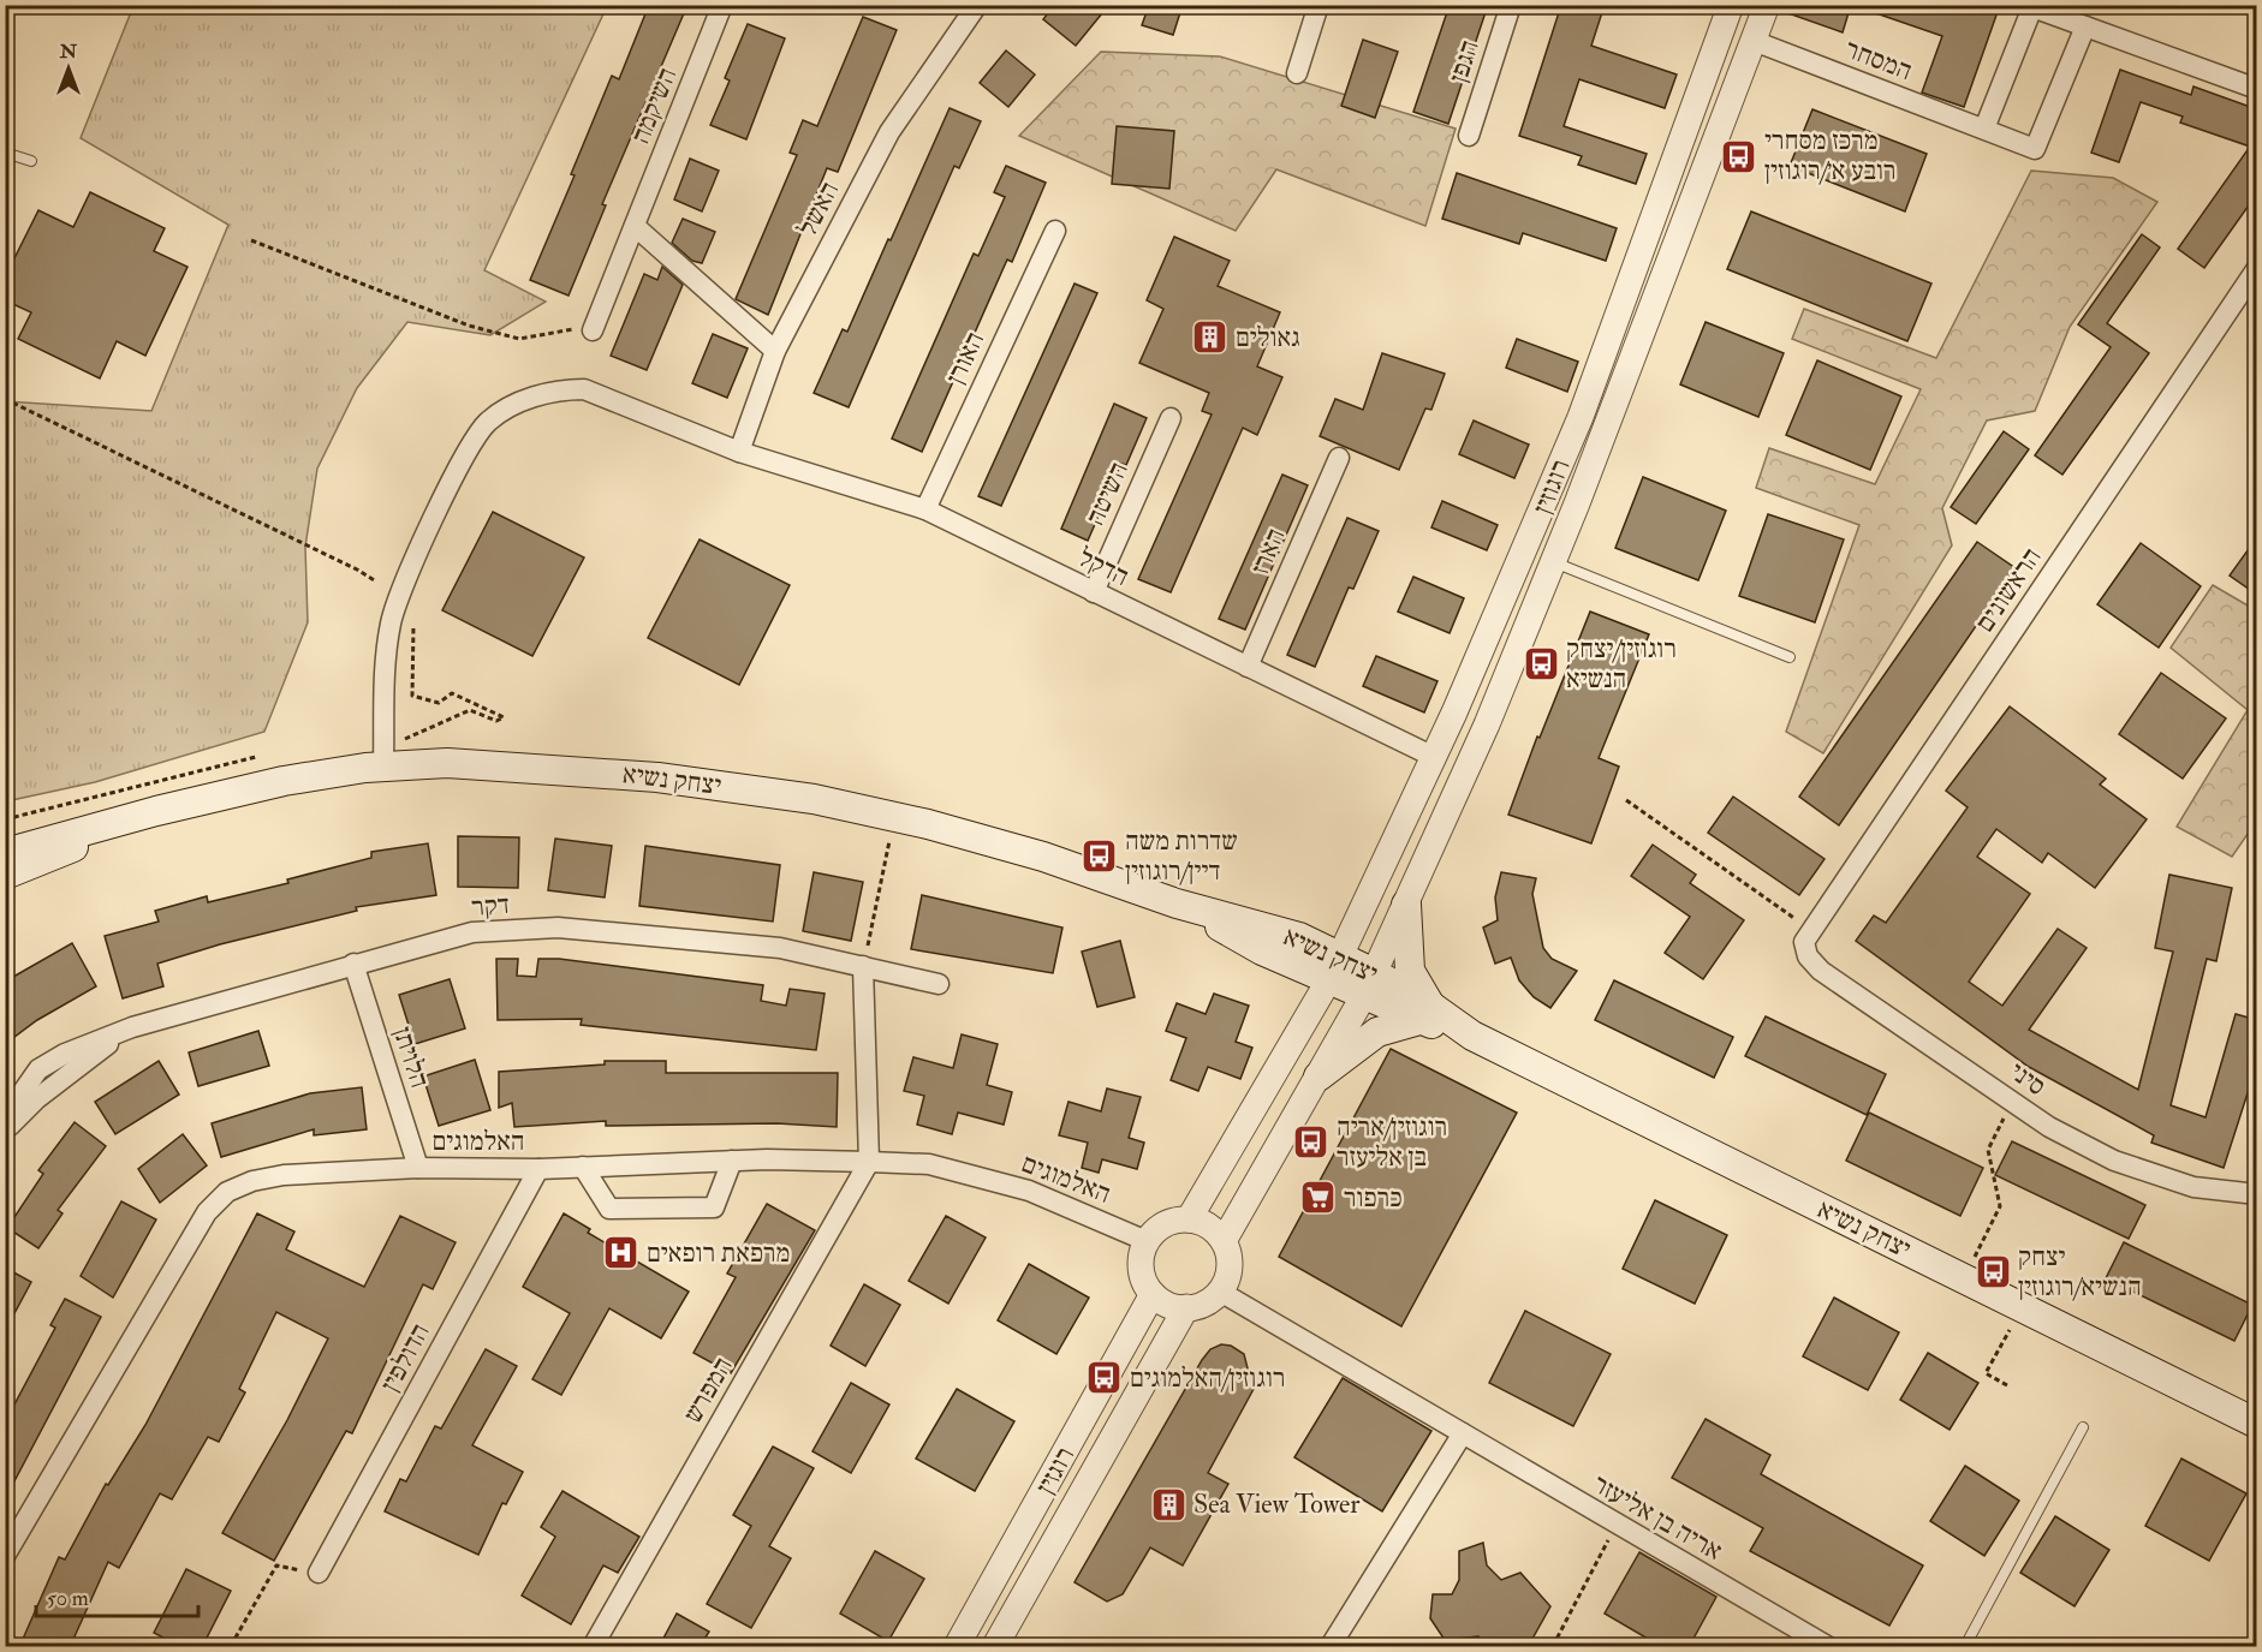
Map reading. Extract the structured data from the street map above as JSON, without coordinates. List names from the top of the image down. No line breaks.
{"streets":{"main road":["יצחק נשיא"],"street":["המסחר","הגפן","השיקמה","האשל","האורן","רוגוזין","השיטה","הארז","הדקל","הראשונים","דקר","הלויתן","סיני","האלמוגים","הדולפין","המפרש","רוגזין","אריה בן אליעזר"]},"crossings":[["המסחר","רוגוזין"],["האשל","הדקל"],["האורן","הדקל"],["רוגוזין","הדקל"],["רוגוזין","יצחק נשיא"],["השיטה","הדקל"],["הארז","הדקל"],["הדקל","יצחק נשיא"],["הראשונים","סיני"],["דקר","הלויתן"],["הלויתן","האלמוגים"],["האלמוגים","הדולפין"],["האלמוגים","המפרש"],["האלמוגים","רוגזין"],["האלמוגים","אריה בן אליעזר"],["רוגזין","אריה בן אליעזר"]],"places":{"bus stop":["מרכז מסחרי רובע א׳/רוגוזין","רוגוזין/יצחק הנשיא","שדרות משה דיין/רוגוזין","רוגוזין/אריה בן אליעזר","יצחק הנשיא/רוגוזין","רוגוזין/האלמוגים"],"building":["גאולים","Sea View Tower"],"supermarket":["כרפור"],"hospital":["מרפאת רופאים"]},"scale_bar":"50 m","north":"top"}
